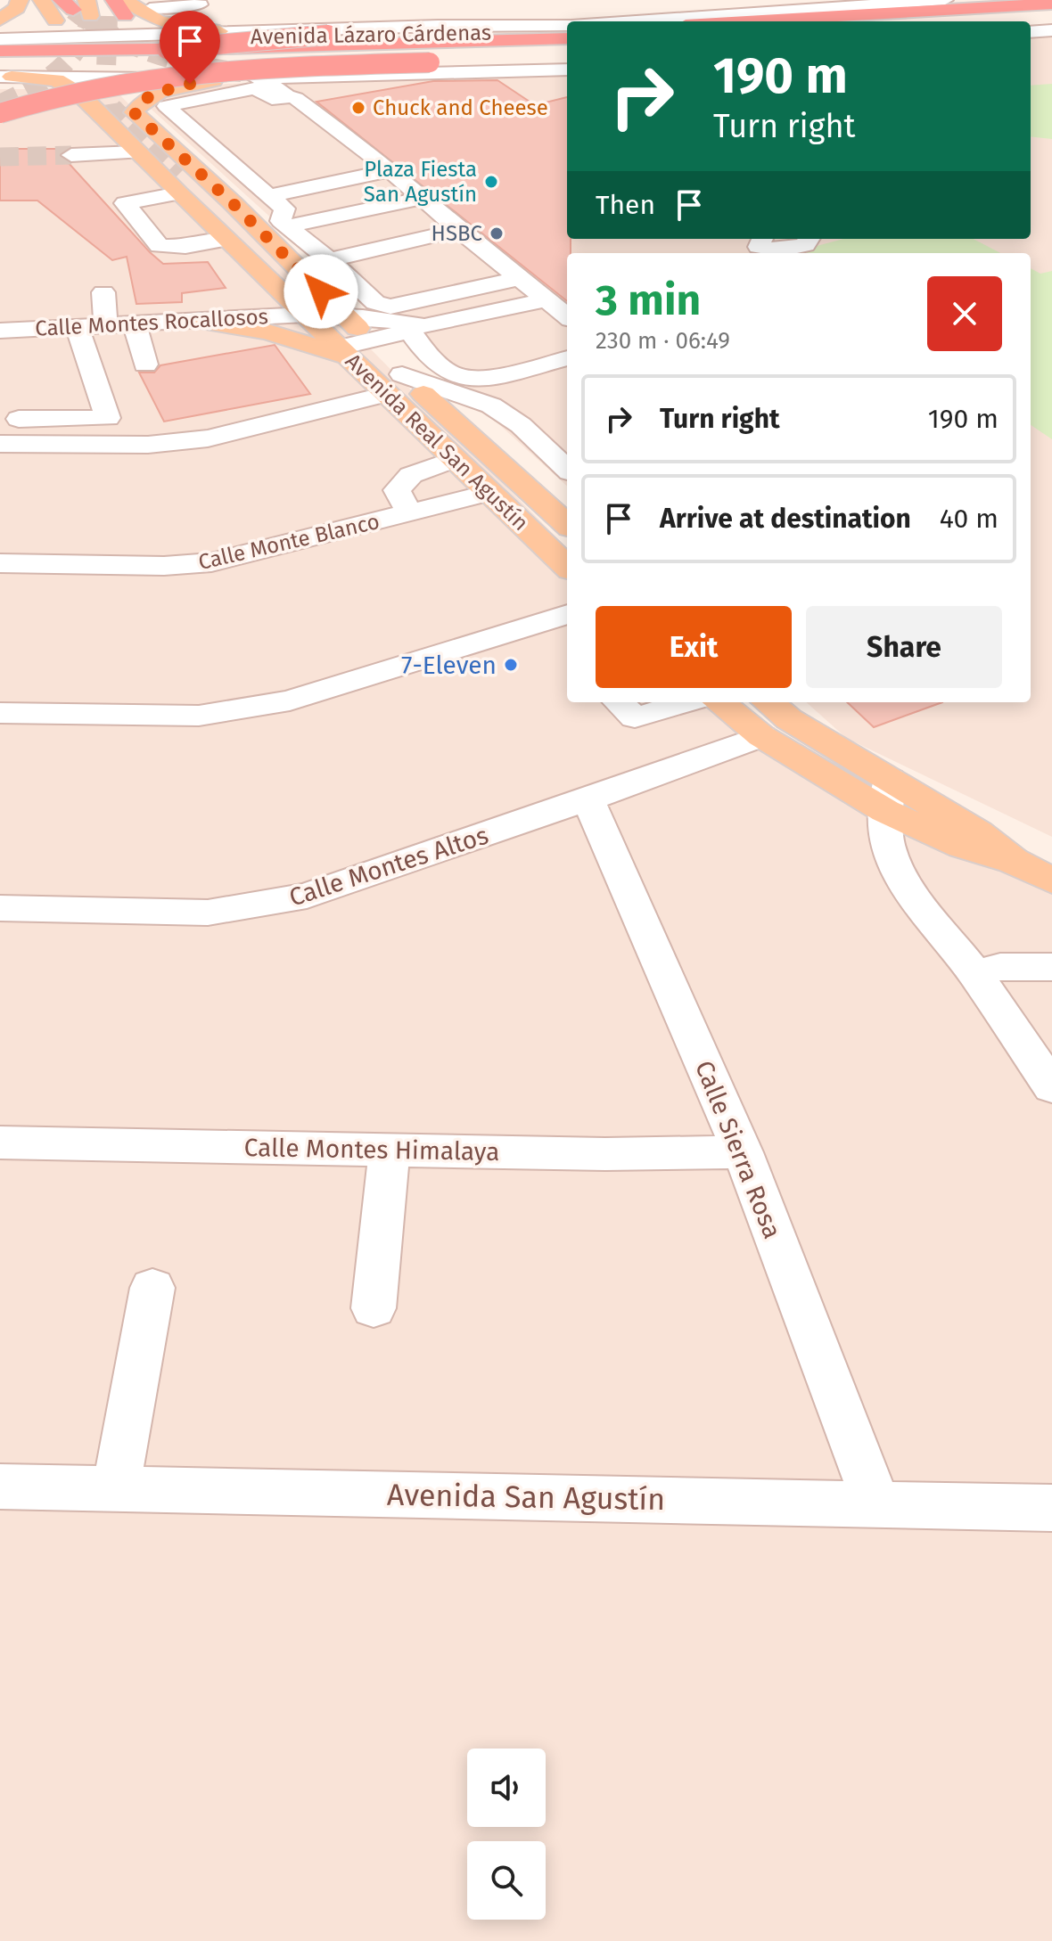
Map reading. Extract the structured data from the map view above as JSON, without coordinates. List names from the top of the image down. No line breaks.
{"streets":{"highway":["Avenida Lázaro Cárdenas"],"main road":["Avenida Real San Agustín"],"street":["Calle Montes Rocallosos","Calle Monte Blanco","Calle Montes Altos","Calle Montes Himalaya","Calle Sierra Rosa","Avenida San Agustín"]},"crossings":[["Calle Montes Rocallosos","Avenida Real San Agustín"],["Avenida Real San Agustín","Calle Monte Blanco"],["Calle Montes Altos","Calle Sierra Rosa"],["Calle Montes Himalaya","Calle Sierra Rosa"],["Calle Sierra Rosa","Avenida San Agustín"]],"places":["Chuck and Cheese","Plaza Fiesta San Agustín","HSBC","7-Eleven"],"page":{"turn":["190 m","Turn right"],"then":"Then","heading":["3 min","230 m · 06:49"],"list":[{"name":"Turn right","value":"190 m"},{"name":"Arrive at destination","value":"40 m"}],"buttons":["Exit","Share"]}}
